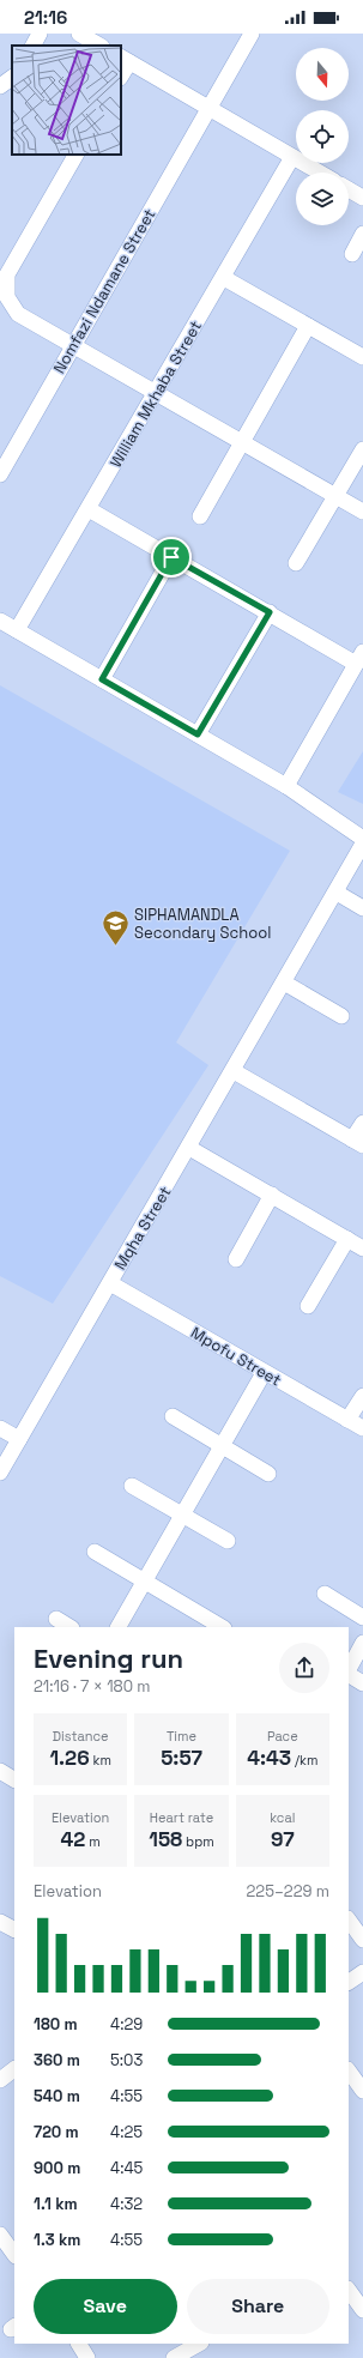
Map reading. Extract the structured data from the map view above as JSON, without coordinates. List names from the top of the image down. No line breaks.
{"streets":{"street":["Nomfazi Ndamane Street","William Mkhaba Street","Mqha Street","Mpofu Street"]},"crossings":[["Mqha Street","Mpofu Street"]],"places":{"school or university":["SIPHAMANDLA Secondary School"]},"north":"bottom","page":{"status":"21:16","heading":["Evening run","21:16 · 7 × 180 m"],"stats":[["Distance","1.26 km"],["Time","5:57"],["Pace","4:43 /km"],["Elevation","42 m"],["Heart rate","158 bpm"],["kcal","97"]],"chart":["Elevation","225–229 m"],"list":[{"name":"180 m","note":"4:29"},{"name":"360 m","note":"5:03"},{"name":"540 m","note":"4:55"},{"name":"720 m","note":"4:25"},{"name":"900 m","note":"4:45"},{"name":"1.1 km","note":"4:32"},{"name":"1.3 km","note":"4:55"}],"buttons":["Save","Share"]}}
